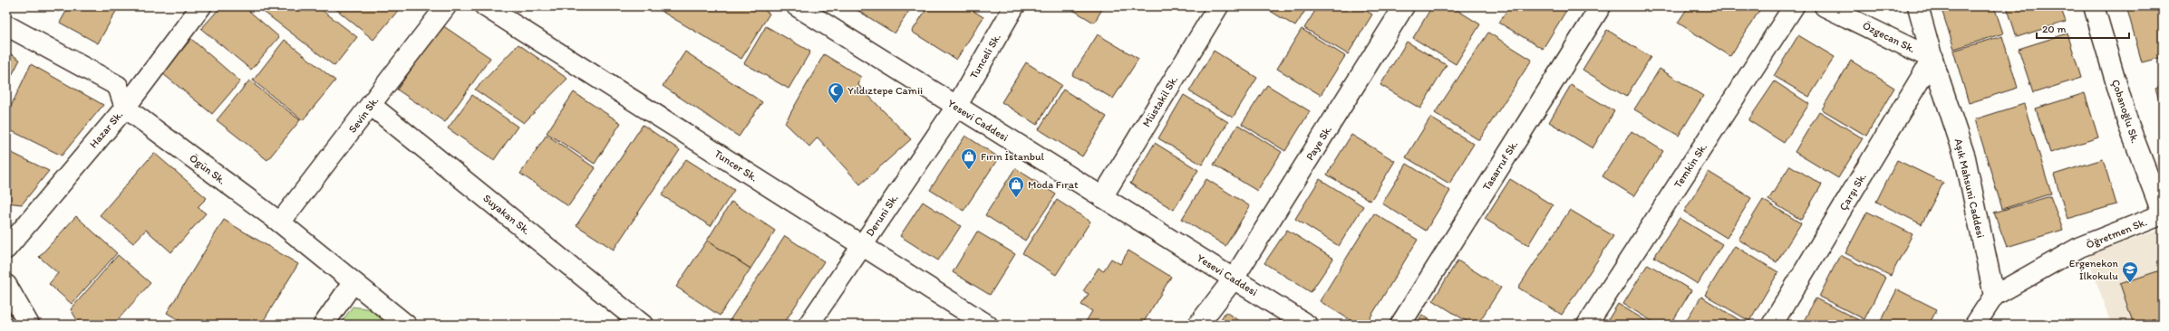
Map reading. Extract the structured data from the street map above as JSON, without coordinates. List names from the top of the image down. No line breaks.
{"streets":{"street":["Özgecan Sk.","Tunceli Sk.","Müstakil Sk.","Çobanoğlu Sk.","Sevin Sk.","Yesevi Caddesi","Hazar Sk.","Paye Sk.","Tuncer Sk.","Tasarruf Sk.","Temkin Sk.","Ögün Sk.","Aşık Mahsuni Caddesi","Çarşı Sk.","Suyakan Sk.","Deruni Sk.","Öğretmen Sk."]},"crossings":[["Özgecan Sk.","Aşık Mahsuni Caddesi"],["Özgecan Sk.","Çarşı Sk."],["Tunceli Sk.","Yesevi Caddesi"],["Tunceli Sk.","Deruni Sk."],["Müstakil Sk.","Yesevi Caddesi"],["Çobanoğlu Sk.","Öğretmen Sk."],["Sevin Sk.","Ögün Sk."],["Sevin Sk.","Suyakan Sk."],["Yesevi Caddesi","Paye Sk."],["Yesevi Caddesi","Deruni Sk."],["Hazar Sk.","Ögün Sk."],["Tuncer Sk.","Deruni Sk."],["Aşık Mahsuni Caddesi","Çarşı Sk."],["Aşık Mahsuni Caddesi","Öğretmen Sk."]],"places":{"mosque":["Yıldıztepe Camii"],"shop":["Fırın İstanbul","Moda Fırat"],"school or university":["Ergenekon İlkokulu"]},"scale_bar":"20 m"}
